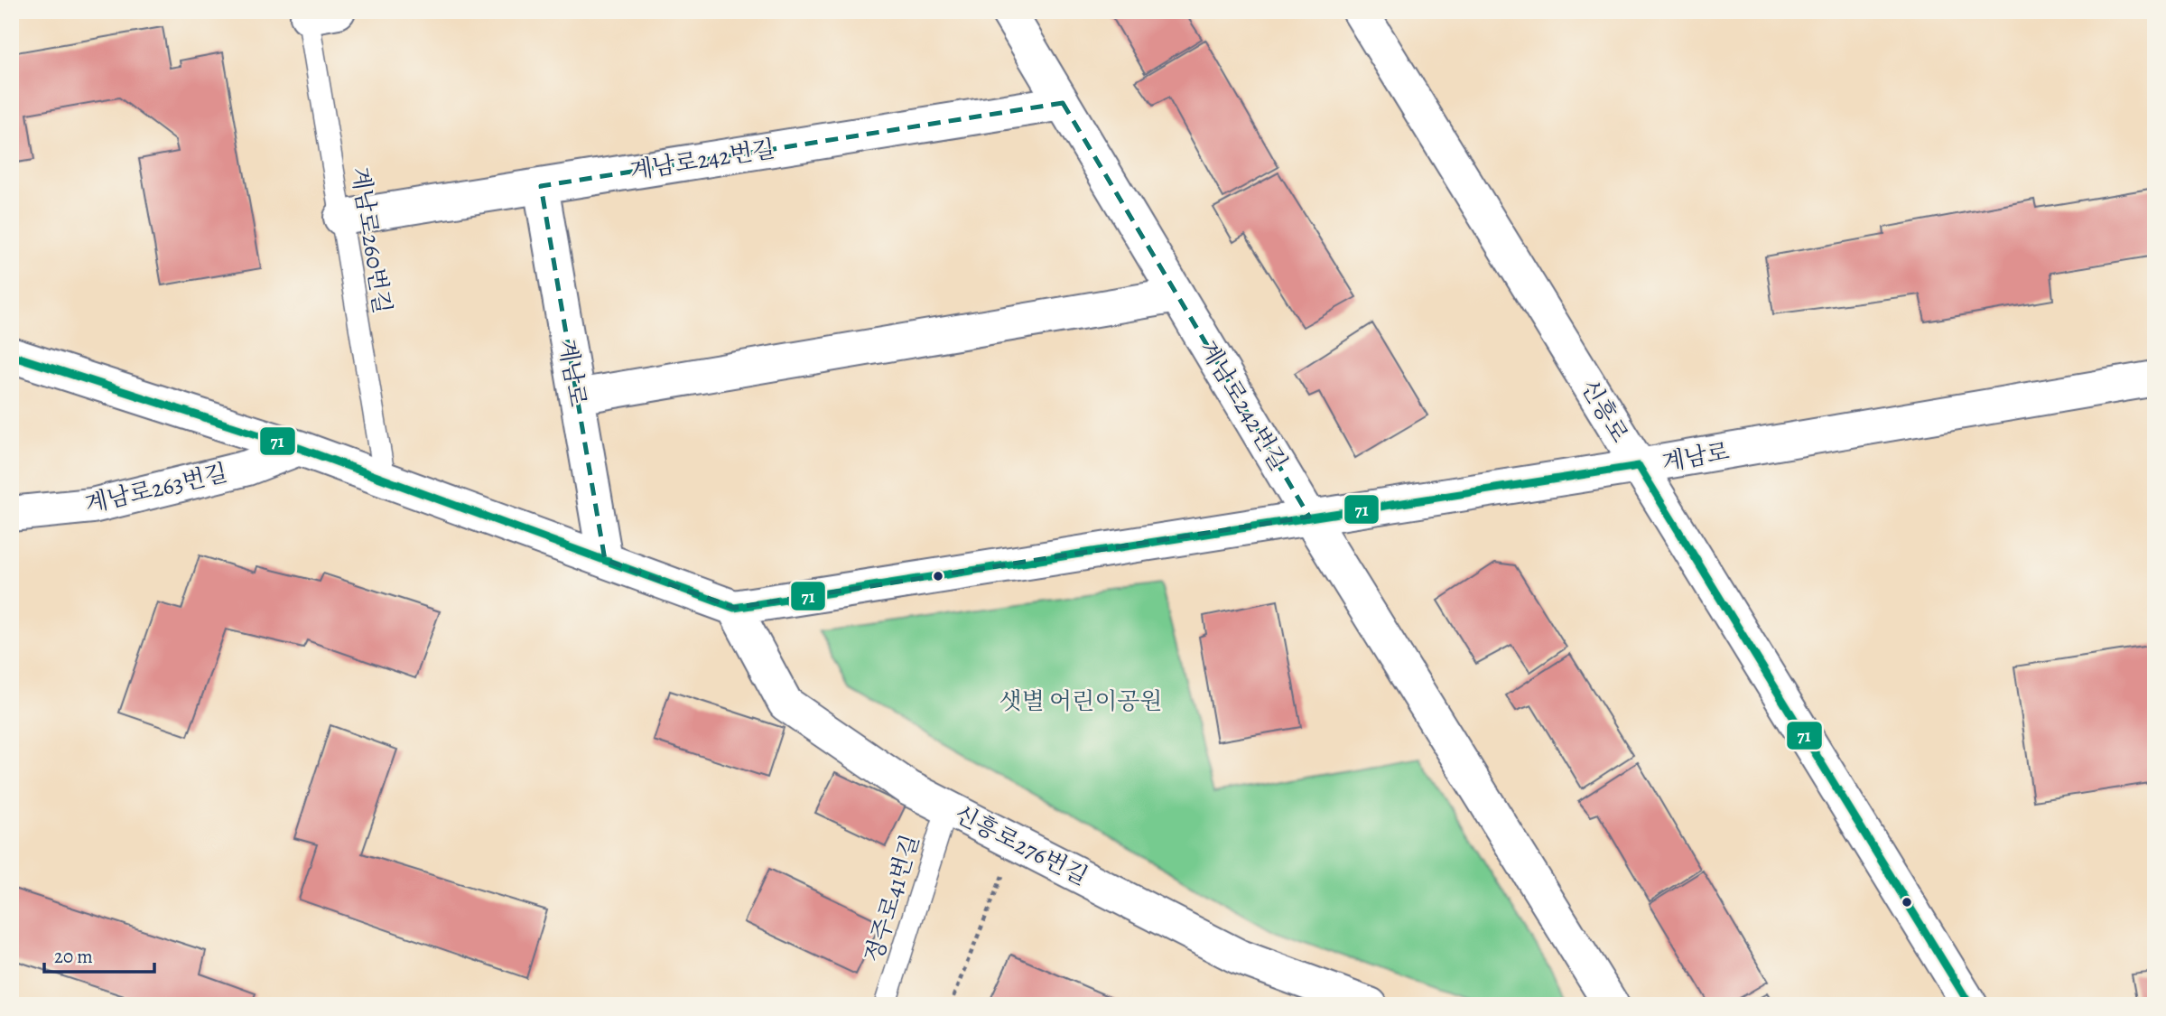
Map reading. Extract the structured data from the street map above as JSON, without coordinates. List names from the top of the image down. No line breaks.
{"streets":{"street":["계남로242번길","계남로","신흥로","계남로263번길","신흥로276번길"],"lane":["계남로260번길","정주로41번길"]},"crossings":[["계남로242번길","계남로260번길"],["계남로242번길","계남로"],["계남로260번길","계남로"],["계남로","신흥로"],["계남로","계남로263번길"],["계남로","신흥로276번길"],["신흥로276번길","정주로41번길"]],"parks":["샛별 어린이공원"],"lines":["transit line 71"],"scale_bar":"20 m"}
